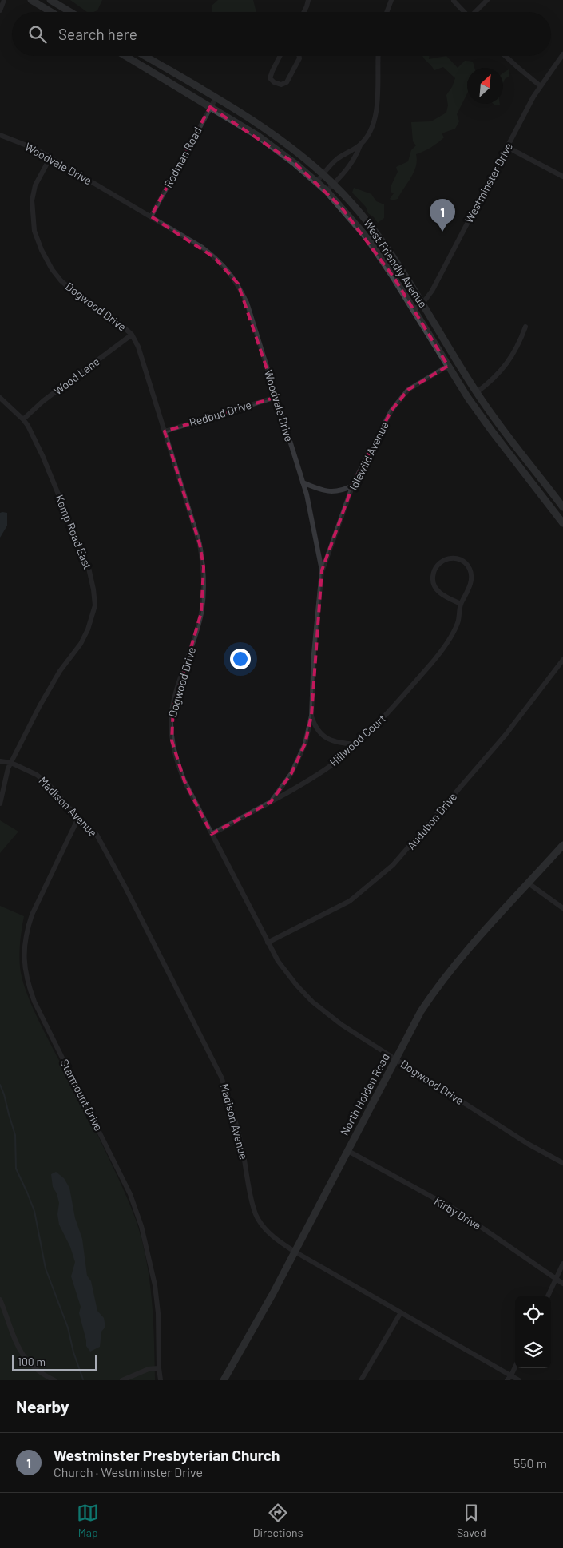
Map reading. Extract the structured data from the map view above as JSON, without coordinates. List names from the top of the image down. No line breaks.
{"streets":{"main road":["West Friendly Avenue","North Holden Road"],"street":["Rodman Road","Woodvale Drive","Westminster Drive","Dogwood Drive","Wood Lane","Redbud Drive","Idlewild Avenue","Kemp Road East","Hillwood Court","Madison Avenue","Audubon Drive","Starmount Drive","Kirby Drive"]},"crossings":[["Rodman Road","Woodvale Drive"],["Rodman Road","West Friendly Avenue"],["Woodvale Drive","Dogwood Drive"],["Woodvale Drive","Redbud Drive"],["Woodvale Drive","Idlewild Avenue"],["Woodvale Drive","Hillwood Court"],["Westminster Drive","West Friendly Avenue"],["West Friendly Avenue","Idlewild Avenue"],["Dogwood Drive","Wood Lane"],["Dogwood Drive","Redbud Drive"],["Dogwood Drive","Hillwood Court"],["Dogwood Drive","Audubon Drive"],["Dogwood Drive","North Holden Road"],["Wood Lane","Kemp Road East"],["Kemp Road East","Madison Avenue"],["Madison Avenue","North Holden Road"],["Madison Avenue","Starmount Drive"],["North Holden Road","Kirby Drive"]],"scale_bar":"100 m","north":"top right","page":{"search":"Search here","pins":"1","scale":"100 m","heading":"Nearby","list":[{"mark":"1","name":"Westminster Presbyterian Church","note":"Church · Westminster Drive","value":"550 m"}],"nav":["Map","Directions","Saved"]}}
